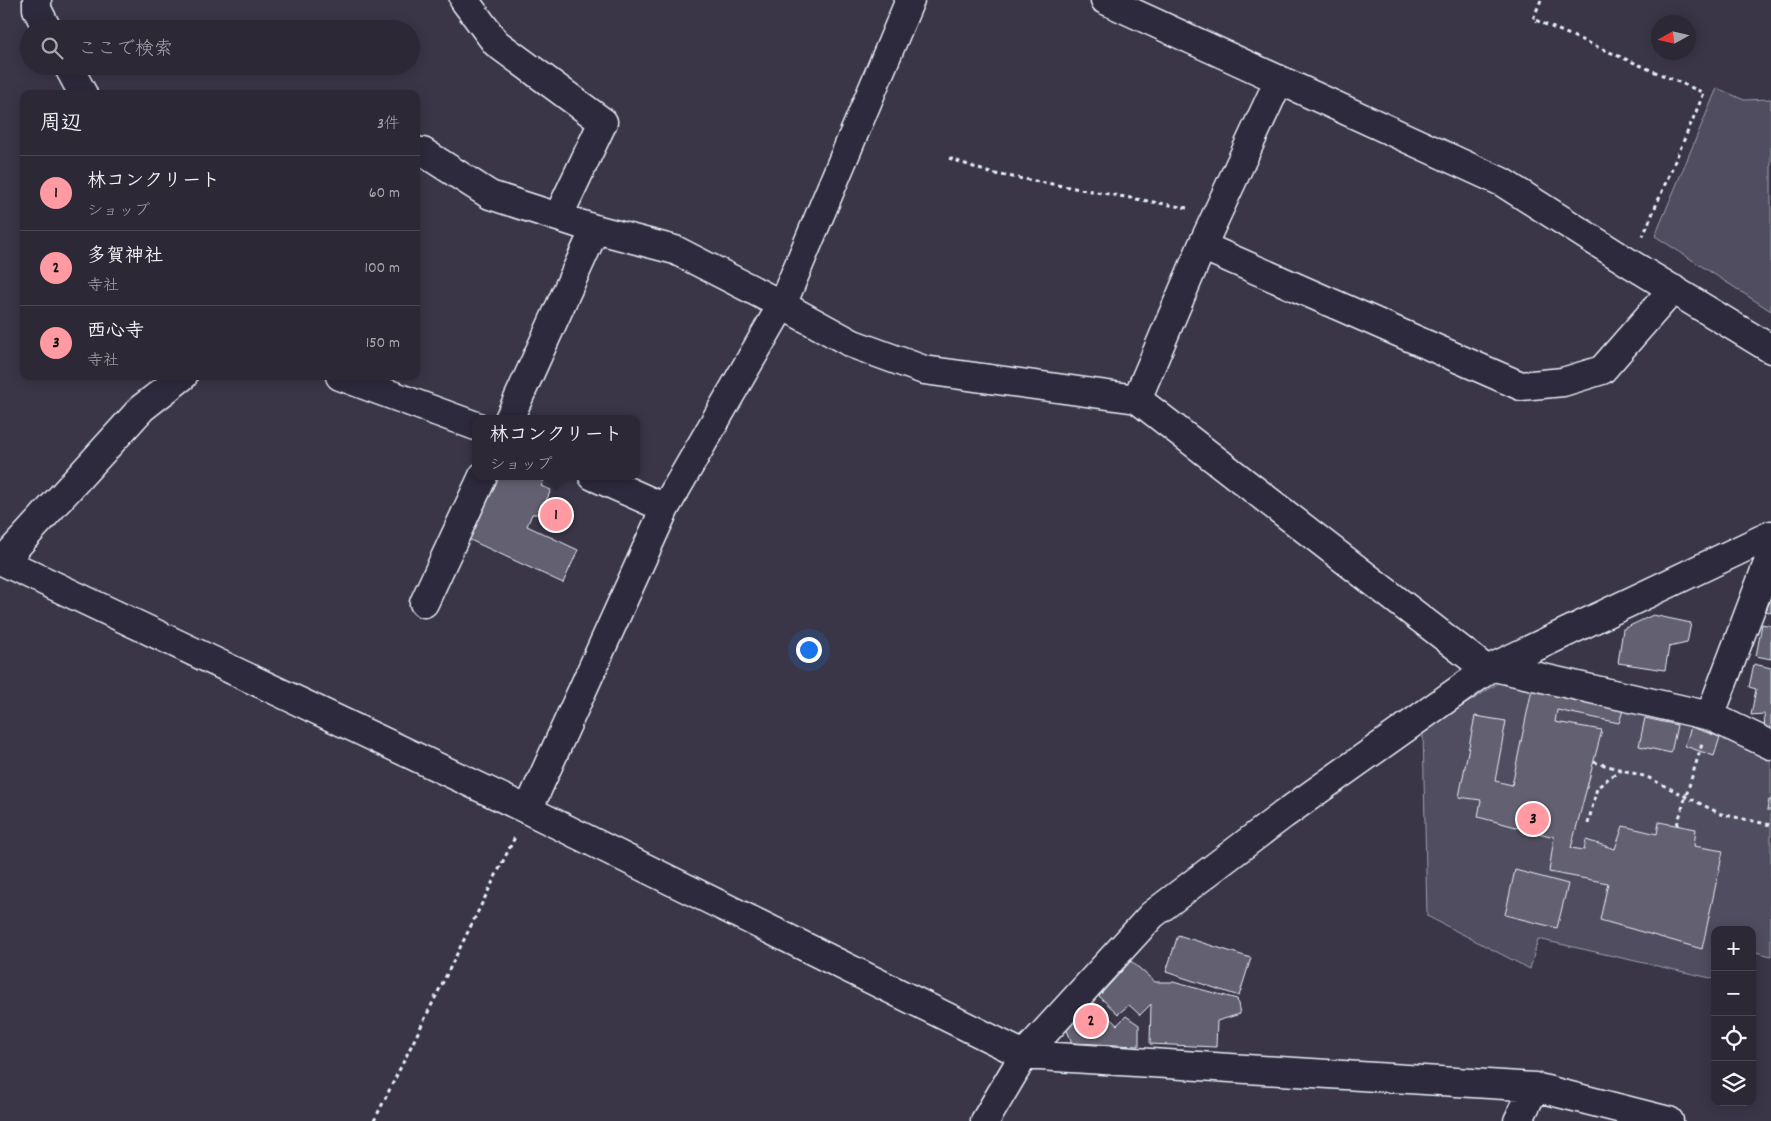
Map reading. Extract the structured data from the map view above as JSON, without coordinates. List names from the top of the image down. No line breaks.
{"north":"left","page":{"search":"ここで検索","heading":["周辺","3件"],"list":[{"mark":"1","name":"林コンクリート","note":"ショップ","value":"60 m"},{"mark":"2","name":"多賀神社","note":"寺社","value":"100 m"},{"mark":"3","name":"西心寺","note":"寺社","value":"150 m"}],"popup":["林コンクリート","ショップ"],"pins":["1","3","2"],"map_buttons":["+","−"]}}
